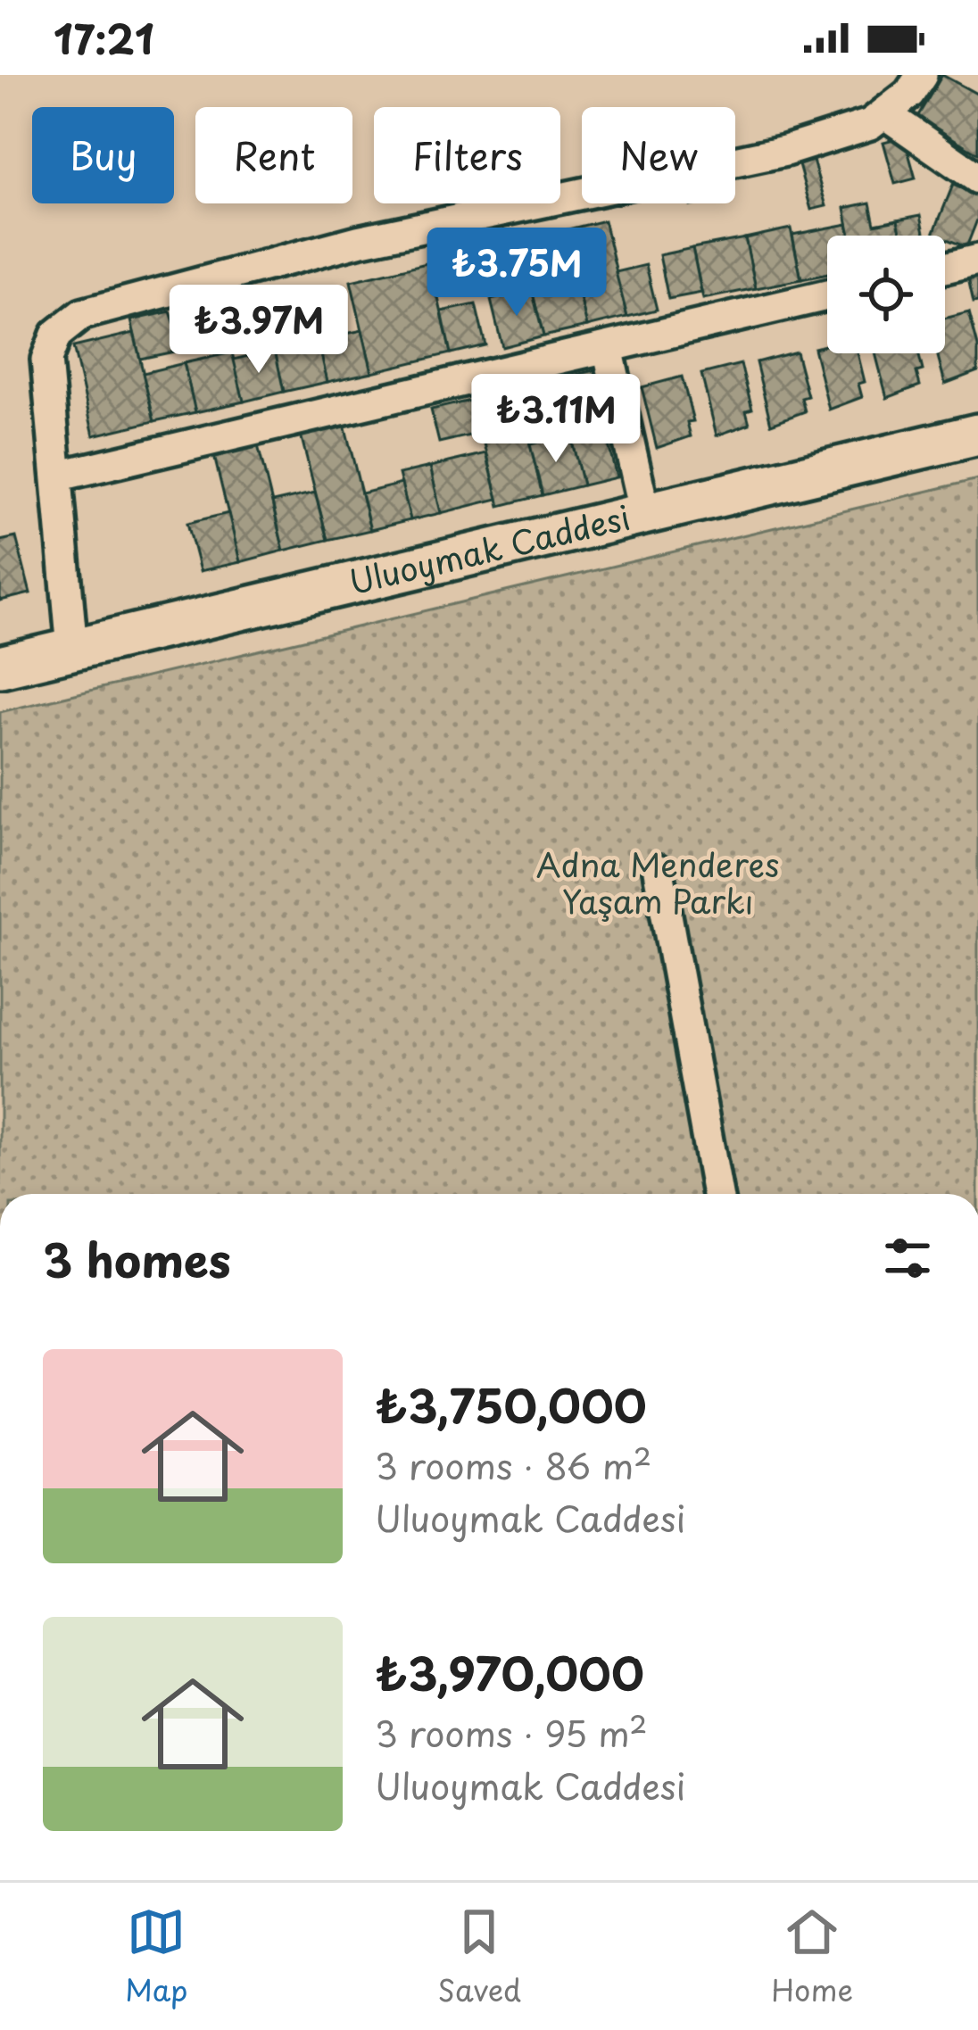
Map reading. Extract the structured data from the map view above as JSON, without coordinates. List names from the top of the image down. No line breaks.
{"streets":{"street":["Uluoymak Caddesi"]},"parks":["Adna Menderes Yaşam Parkı"],"page":{"status":"17:21","chip":["Buy","Rent","Filters","New"],"price":["₺3.75M","₺3.97M","₺3.11M"],"heading":"3 homes","list":[{"name":"₺3,750,000","note":"3 rooms · 86 m² · Uluoymak Caddesi"},{"name":"₺3,970,000","note":"3 rooms · 95 m² · Uluoymak Caddesi"}],"tabs":["Map","Saved","Home"]}}
